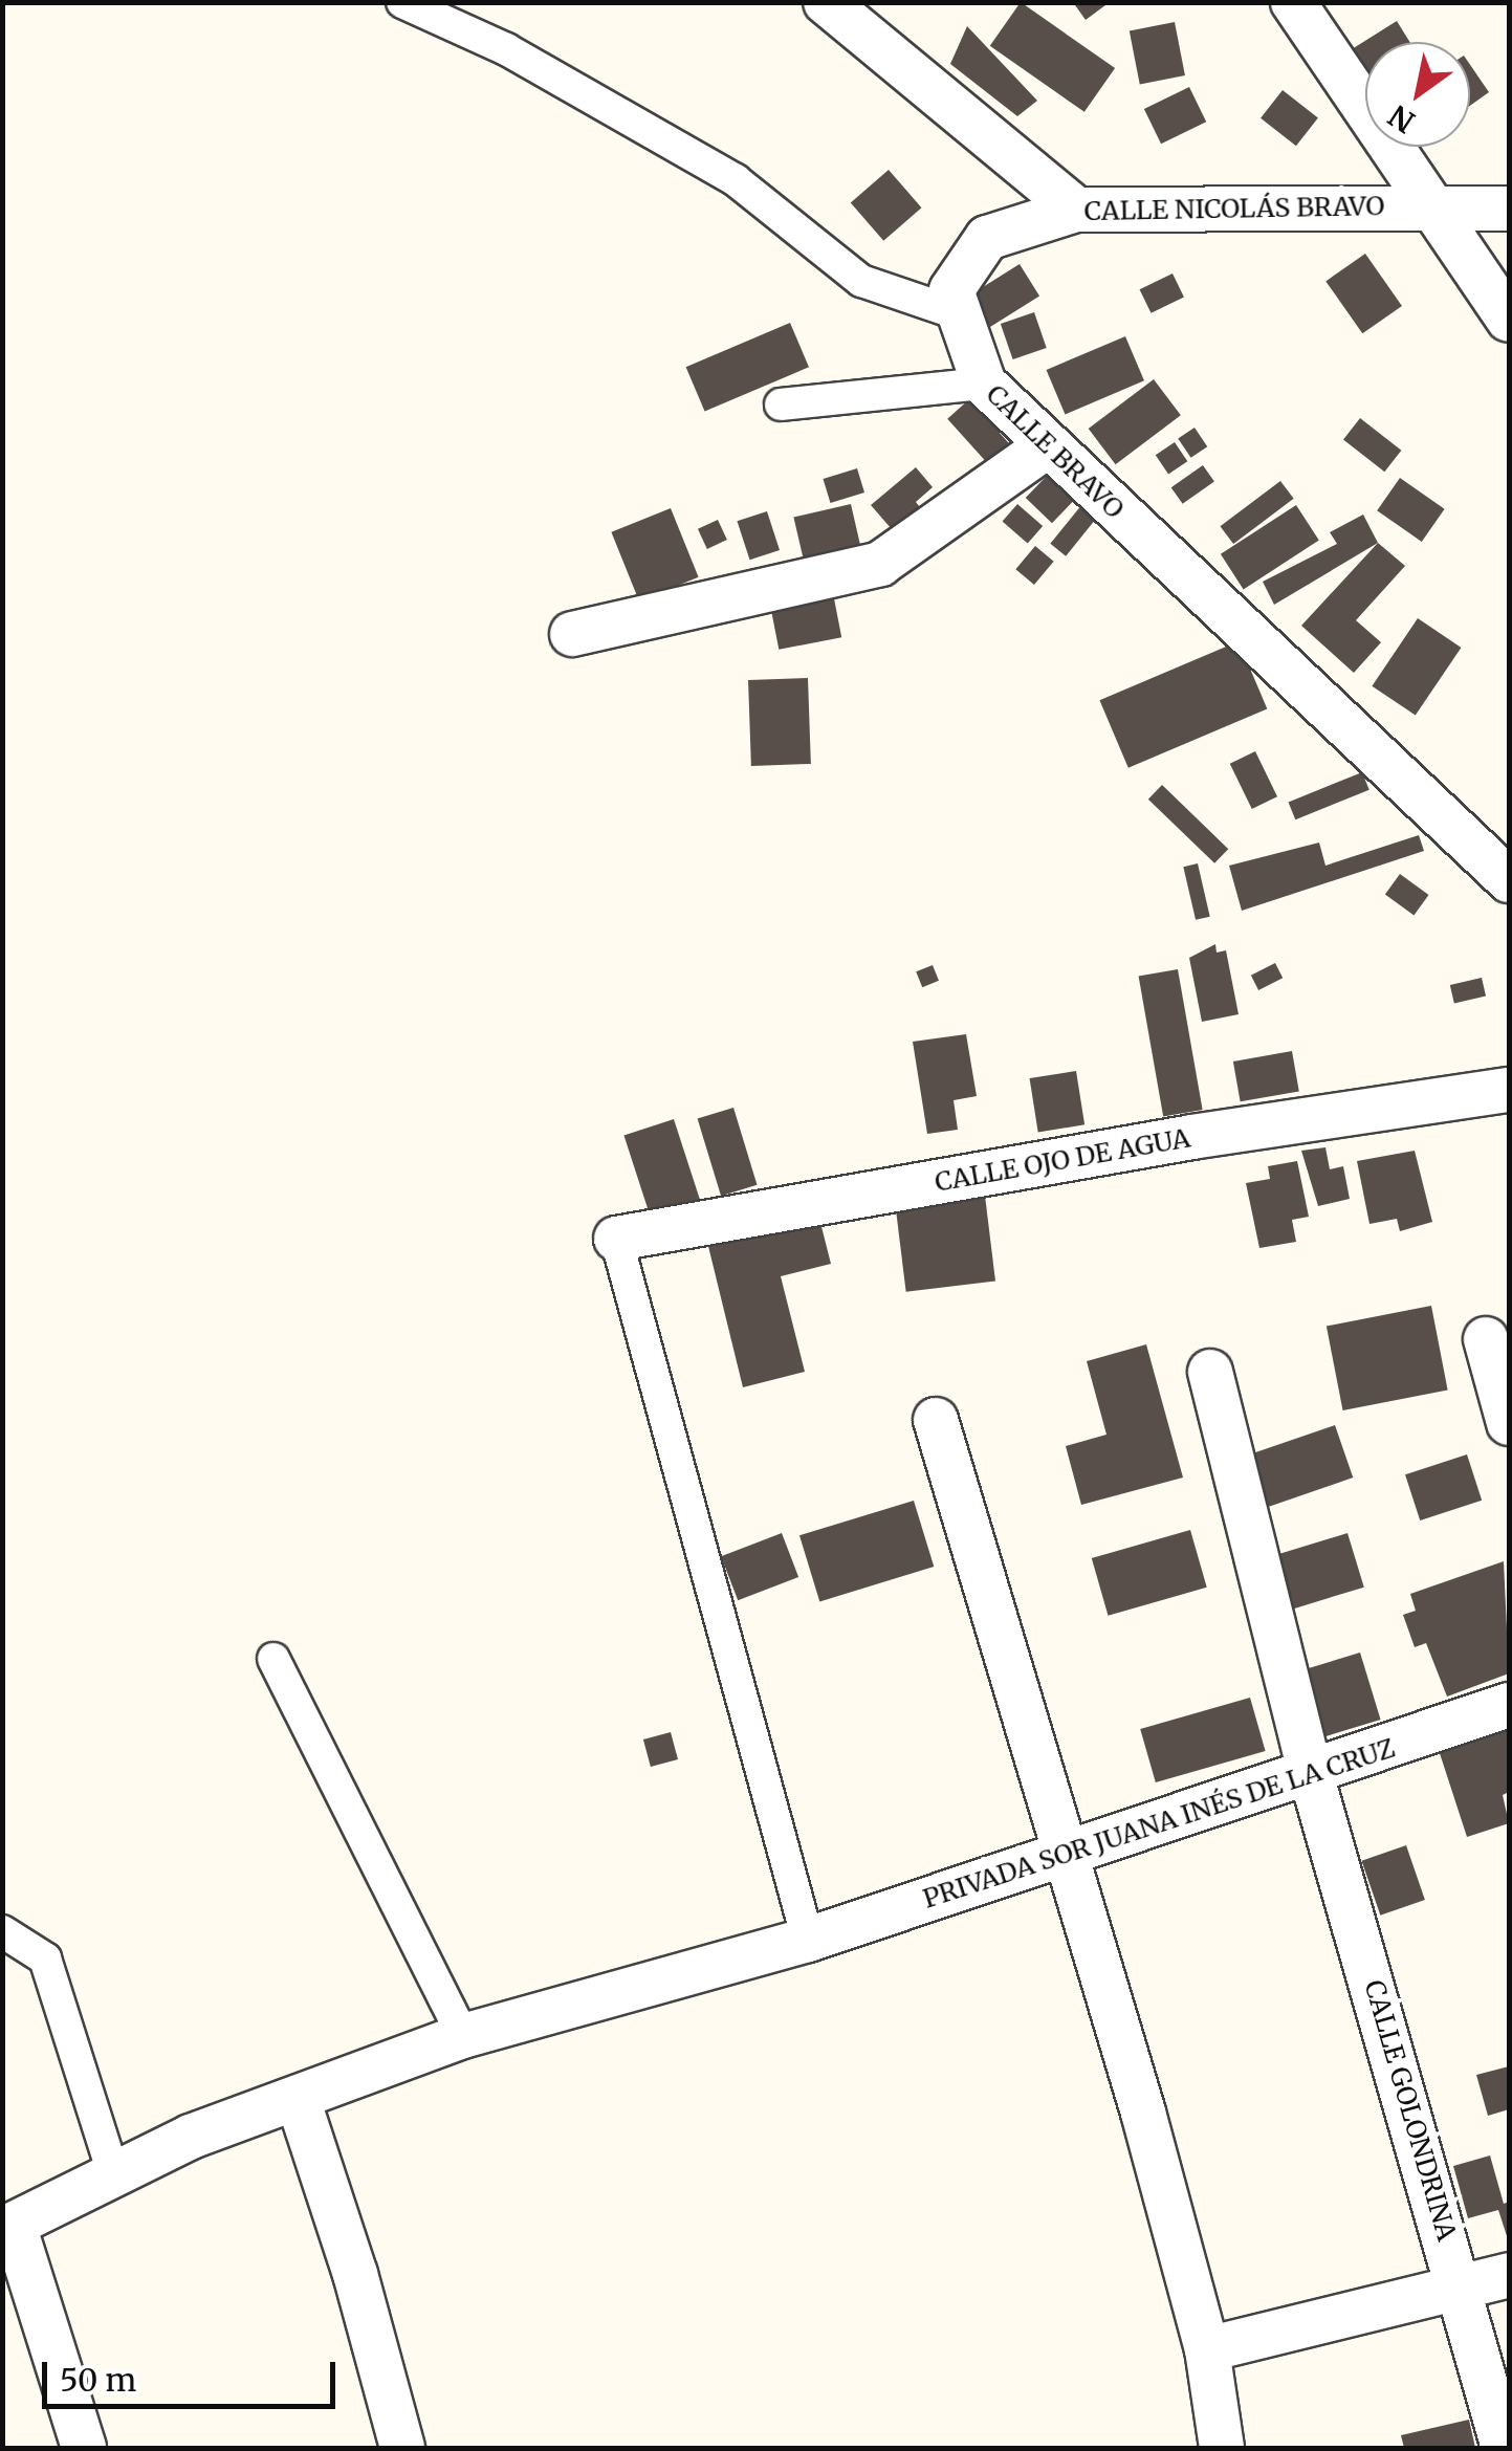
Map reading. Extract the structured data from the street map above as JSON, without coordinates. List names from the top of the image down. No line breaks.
{"streets":{"street":["CALLE NICOLÁS BRAVO","CALLE BRAVO","CALLE OJO DE AGUA","PRIVADA SOR JUANA INÉS DE LA CRUZ","CALLE GOLONDRINA"]},"crossings":[["CALLE NICOLÁS BRAVO","CALLE BRAVO"],["PRIVADA SOR JUANA INÉS DE LA CRUZ","CALLE GOLONDRINA"]],"scale_bar":"50 m","north":"bottom left"}
